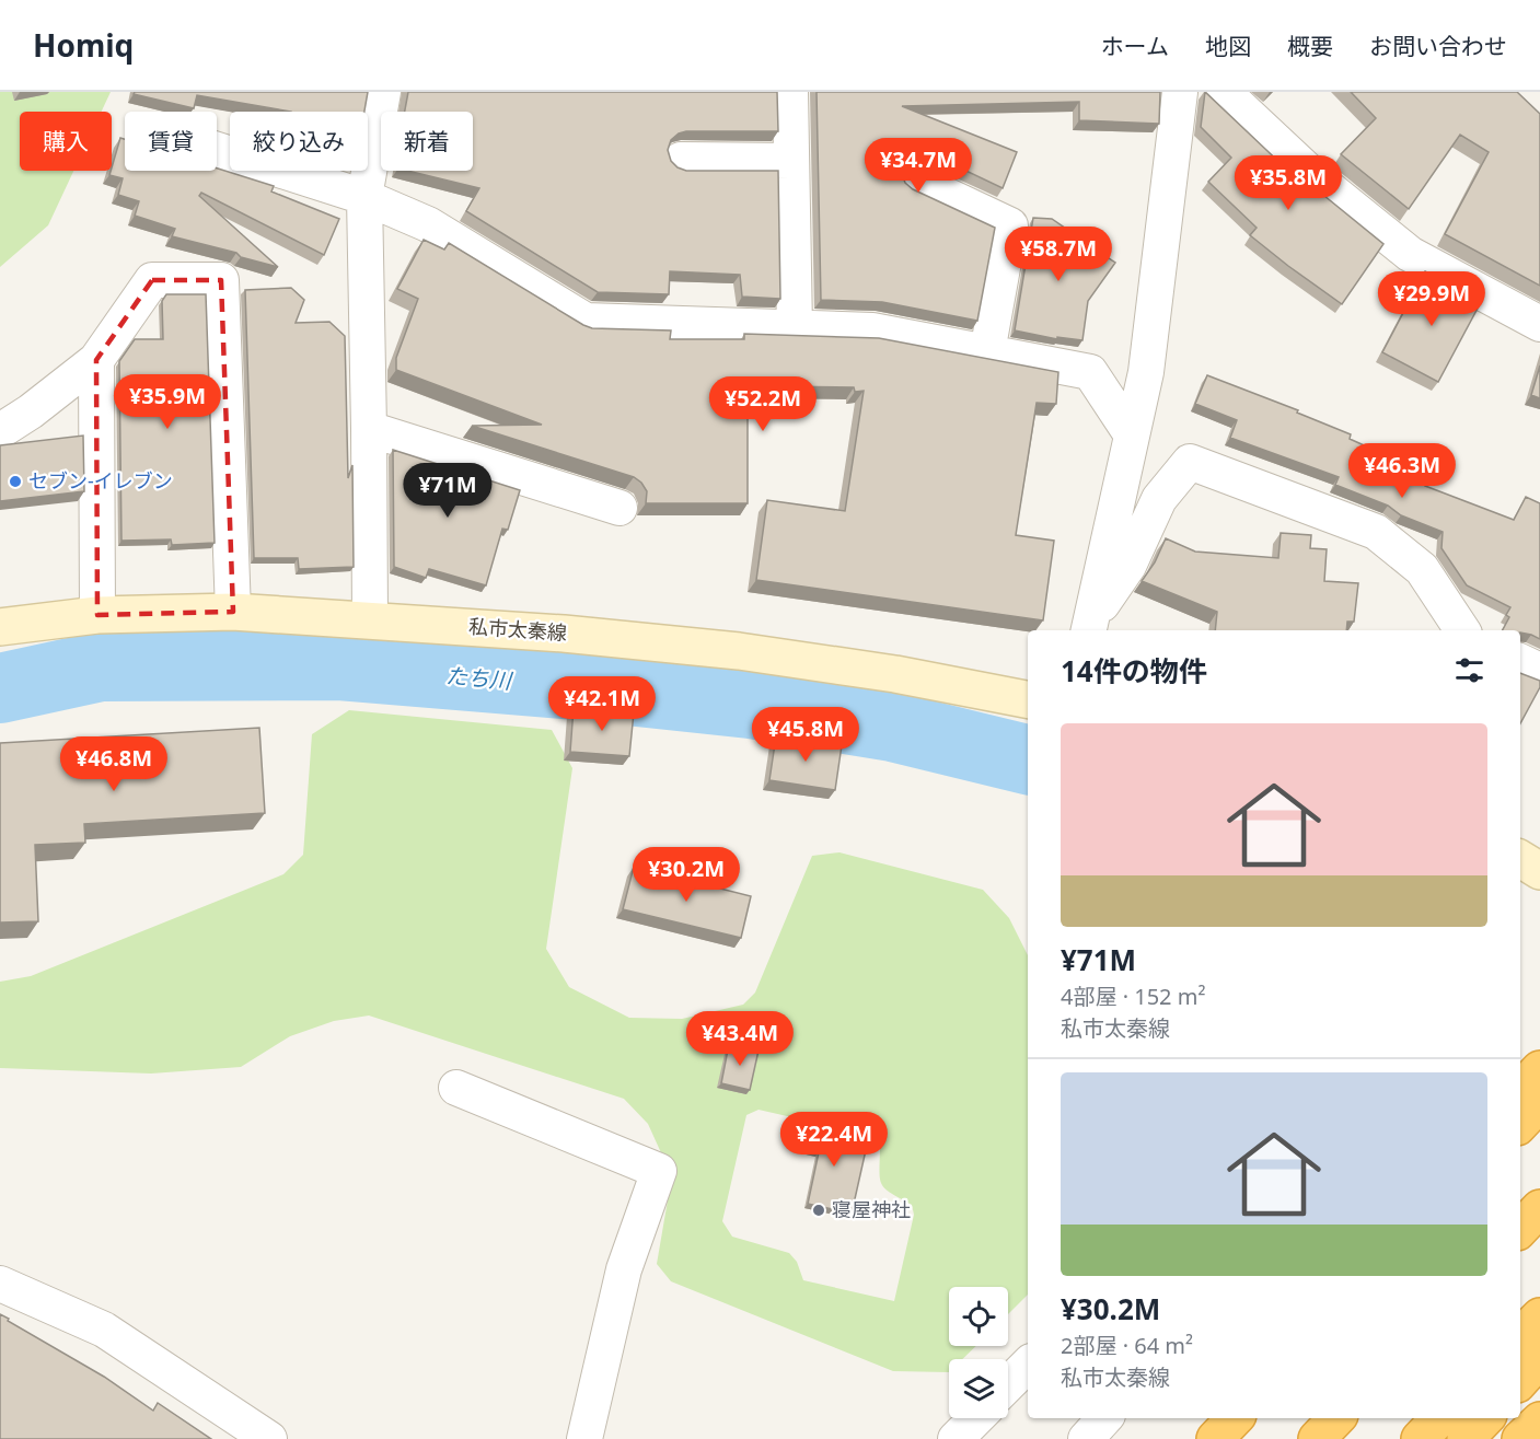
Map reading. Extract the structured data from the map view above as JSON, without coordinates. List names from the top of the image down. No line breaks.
{"streets":{"main road":["私市太秦線"]},"water":["たち川"],"places":["セブン-イレブン","寝屋神社"],"page":{"header":"Homiq","nav":["ホーム","地図","概要","お問い合わせ"],"chip":["購入","賃貸","絞り込み","新着"],"price":["¥34.7M","¥35.8M","¥58.7M","¥29.9M","¥35.9M","¥52.2M","¥46.3M","¥71M","¥42.1M","¥45.8M","¥46.8M","¥30.2M","¥43.4M","¥22.4M"],"heading":"14件の物件","list":[{"name":"¥71M","note":"4部屋 · 152 m² · 私市太秦線"},{"name":"¥30.2M","note":"2部屋 · 64 m² · 私市太秦線"}]}}
